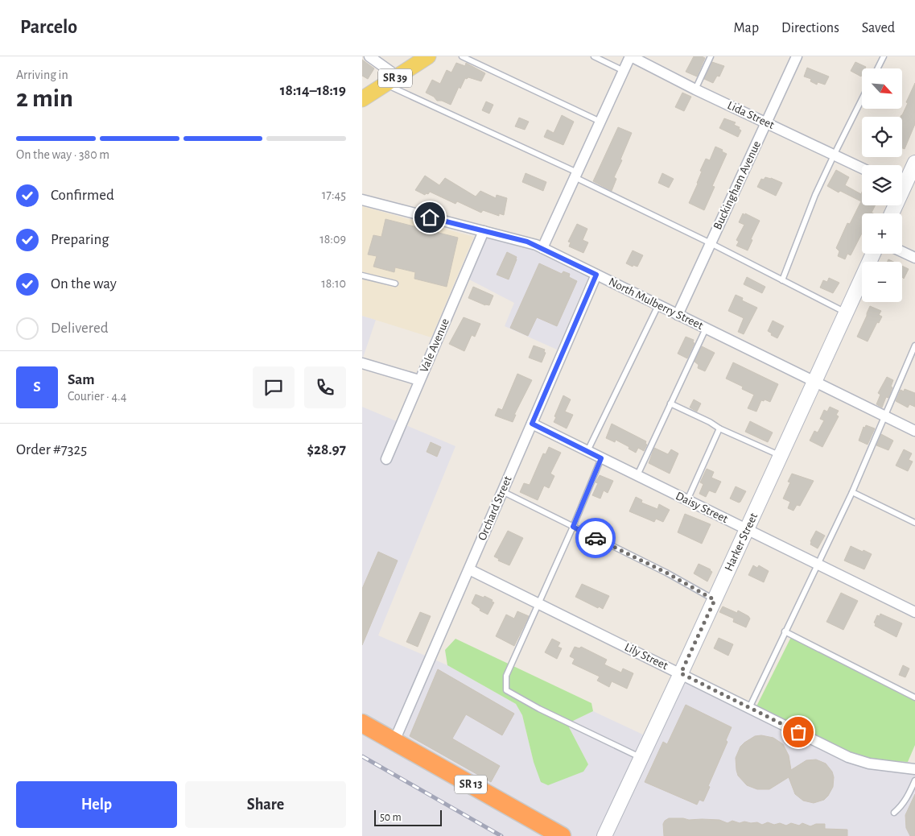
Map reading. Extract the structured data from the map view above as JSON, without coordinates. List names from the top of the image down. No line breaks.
{"streets":{"highway":["SR 13"],"main road":["SR 39"],"street":["Lida Street","Buckingham Avenue","North Mulberry Street","Vale Avenue","Daisy Street","Orchard Street","Harker Street","Lily Street"]},"crossings":[["Lida Street","Buckingham Avenue"],["Buckingham Avenue","North Mulberry Street"],["North Mulberry Street","Vale Avenue"],["North Mulberry Street","Orchard Street"],["North Mulberry Street","Harker Street"],["Daisy Street","Orchard Street"],["Daisy Street","Harker Street"],["Orchard Street","Lily Street"],["Orchard Street","SR 13"],["Harker Street","Lily Street"]],"scale_bar":"50 m","north":"bottom right","page":{"header":"Parcelo","nav":["Map","Directions","Saved"],"heading":["2 min","Arriving in","18:14–18:19"],"panel":["Sam","Courier · 4.4","Order #7325","$28.97"],"map_buttons":["+","−"],"bar":"On the way · 380 m","list":[["Confirmed","17:45"],["Preparing","18:09"],["On the way","18:10"],"Delivered"],"round":"S","buttons":["Help","Share"],"scale":"50 m"}}
